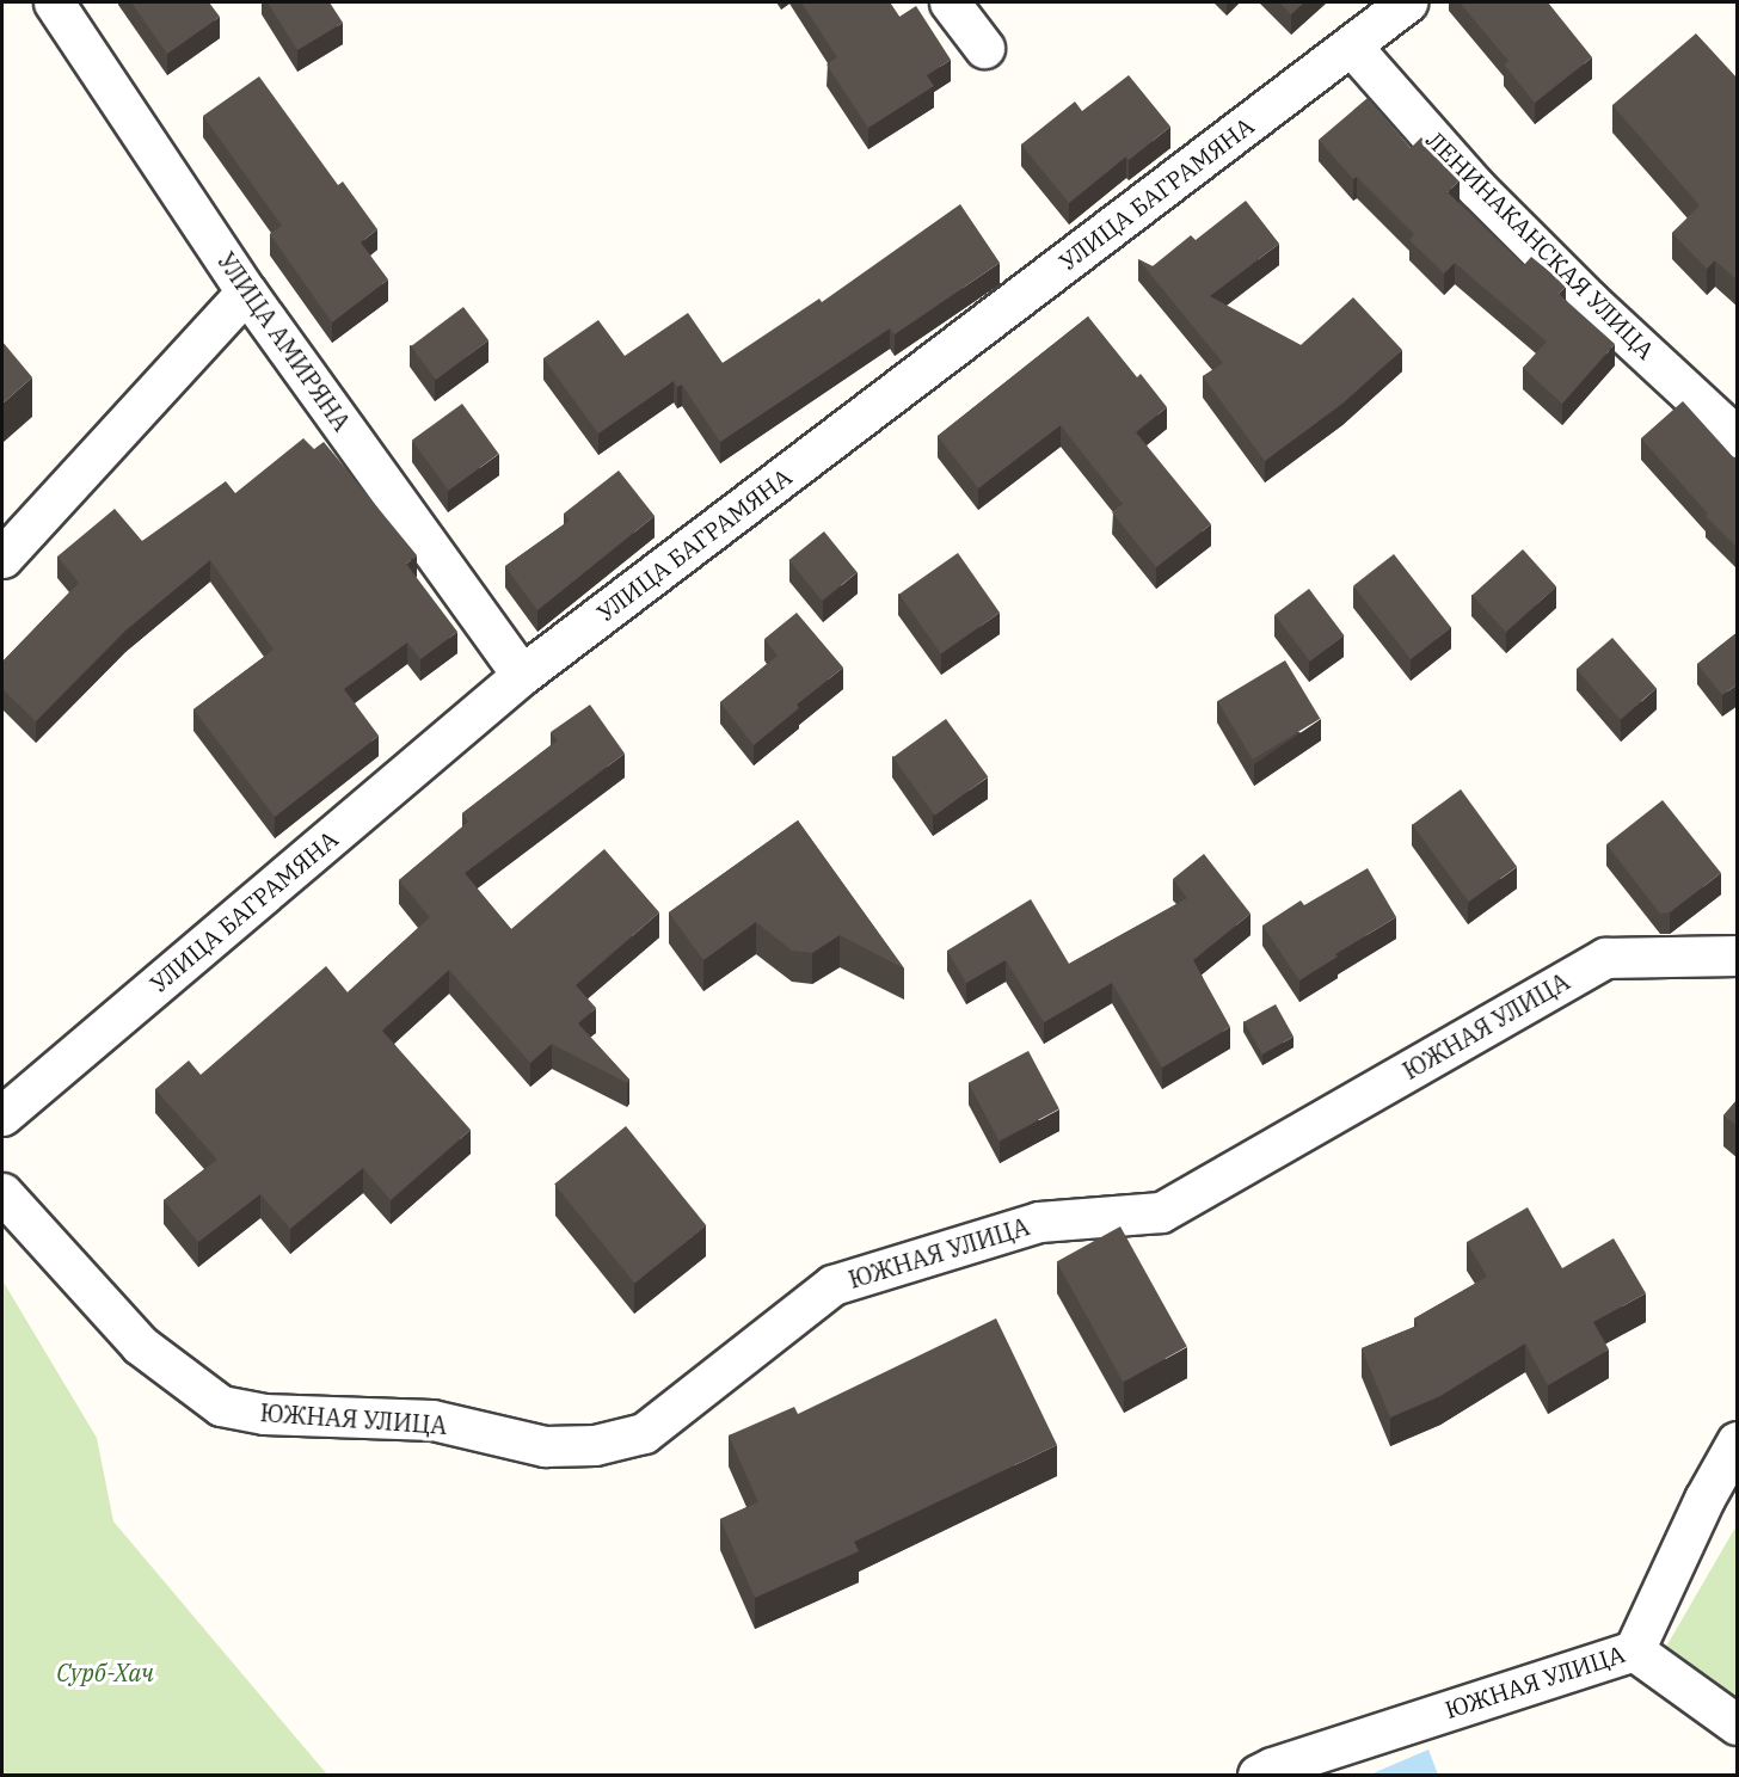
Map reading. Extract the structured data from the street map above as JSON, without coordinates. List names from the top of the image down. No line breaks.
{"streets":{"street":["УЛИЦА БАГРАМЯНА","ЛЕНИНАКАНСКАЯ УЛИЦА","УЛИЦА АМИРЯНА","ЮЖНАЯ УЛИЦА"]},"crossings":[["УЛИЦА БАГРАМЯНА","ЛЕНИНАКАНСКАЯ УЛИЦА"],["УЛИЦА БАГРАМЯНА","УЛИЦА АМИРЯНА"]],"parks":["Сурб-Хач"]}
